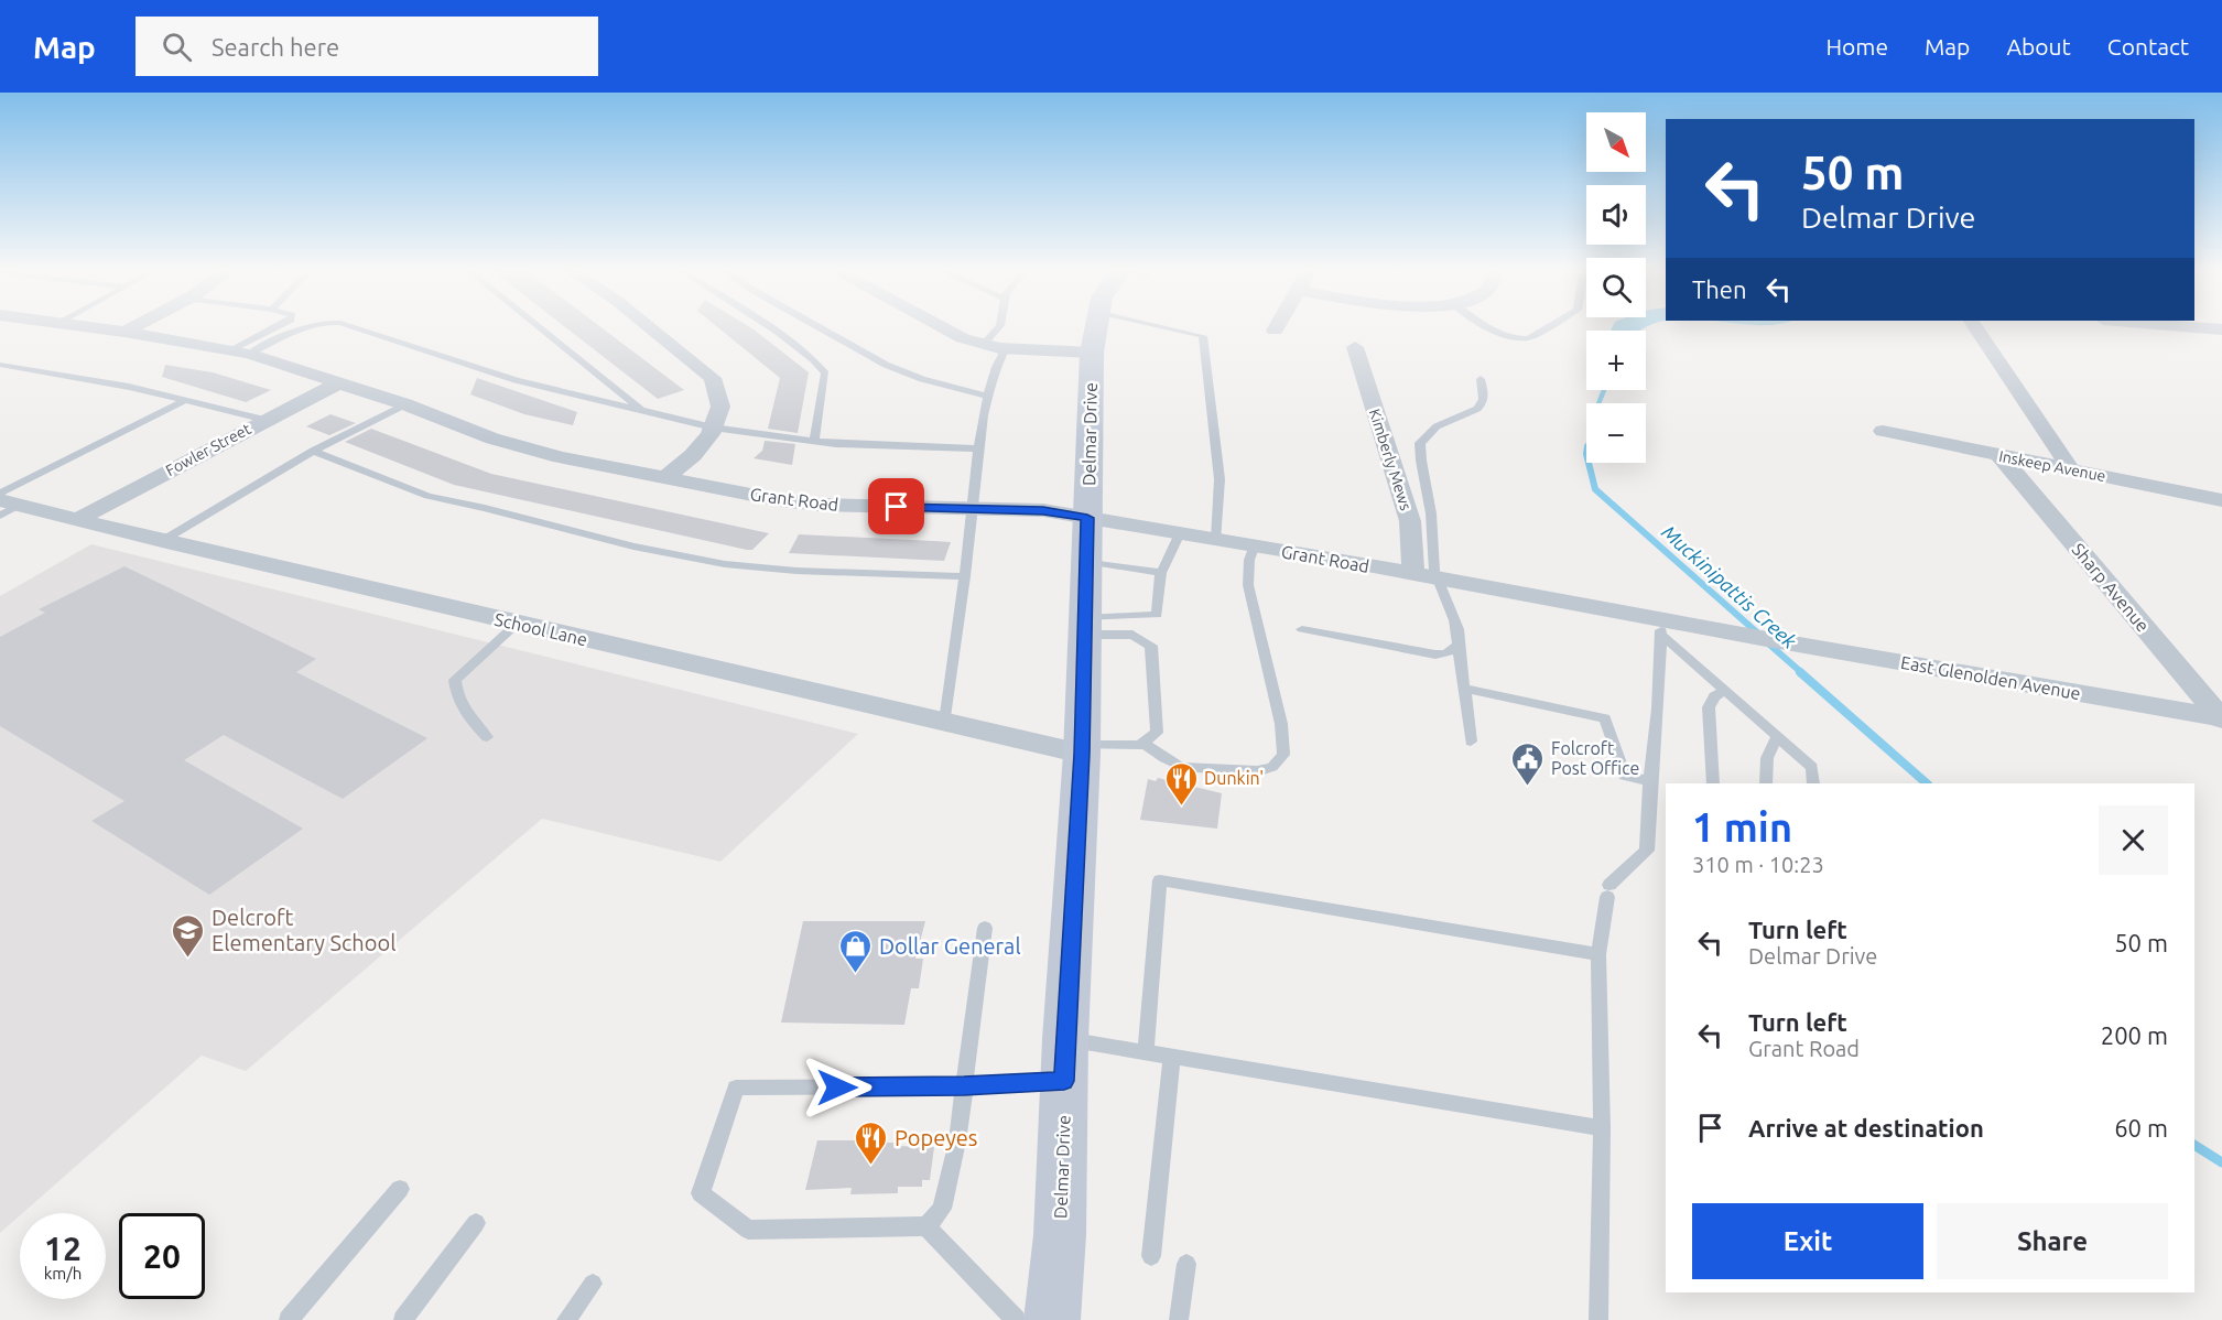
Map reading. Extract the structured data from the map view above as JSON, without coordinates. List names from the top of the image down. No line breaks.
{"streets":{"street":["Delmar Drive","Fowler Street","Kimberly Mews","Inskeep Avenue","Grant Road","Sharp Avenue","School Lane","East Glenolden Avenue"]},"crossings":[["Delmar Drive","Grant Road"],["Delmar Drive","School Lane"],["Fowler Street","Grant Road"],["Fowler Street","School Lane"],["Kimberly Mews","Grant Road"],["Inskeep Avenue","Sharp Avenue"],["Grant Road","East Glenolden Avenue"],["Sharp Avenue","East Glenolden Avenue"]],"water":["Muckinipattis Creek"],"places":{"public building":["Folcroft Post Office"],"restaurant":["Dunkin'","Popeyes"],"school or university":["Delcroft Elementary School"],"shop":["Dollar General"]},"north":"bottom right","page":{"header":"Map","search":"Search here","nav":["Home","Map","About","Contact"],"map_buttons":["+","−"],"turn":["50 m","Delmar Drive"],"then":"Then","heading":["1 min","310 m · 10:23"],"list":[{"name":"Turn left","note":"Delmar Drive","value":"50 m"},{"name":"Turn left","note":"Grant Road","value":"200 m"},{"name":"Arrive at destination","value":"60 m"}],"buttons":["Exit","Share"],"speed":"12 km/h","limit":"20"}}
